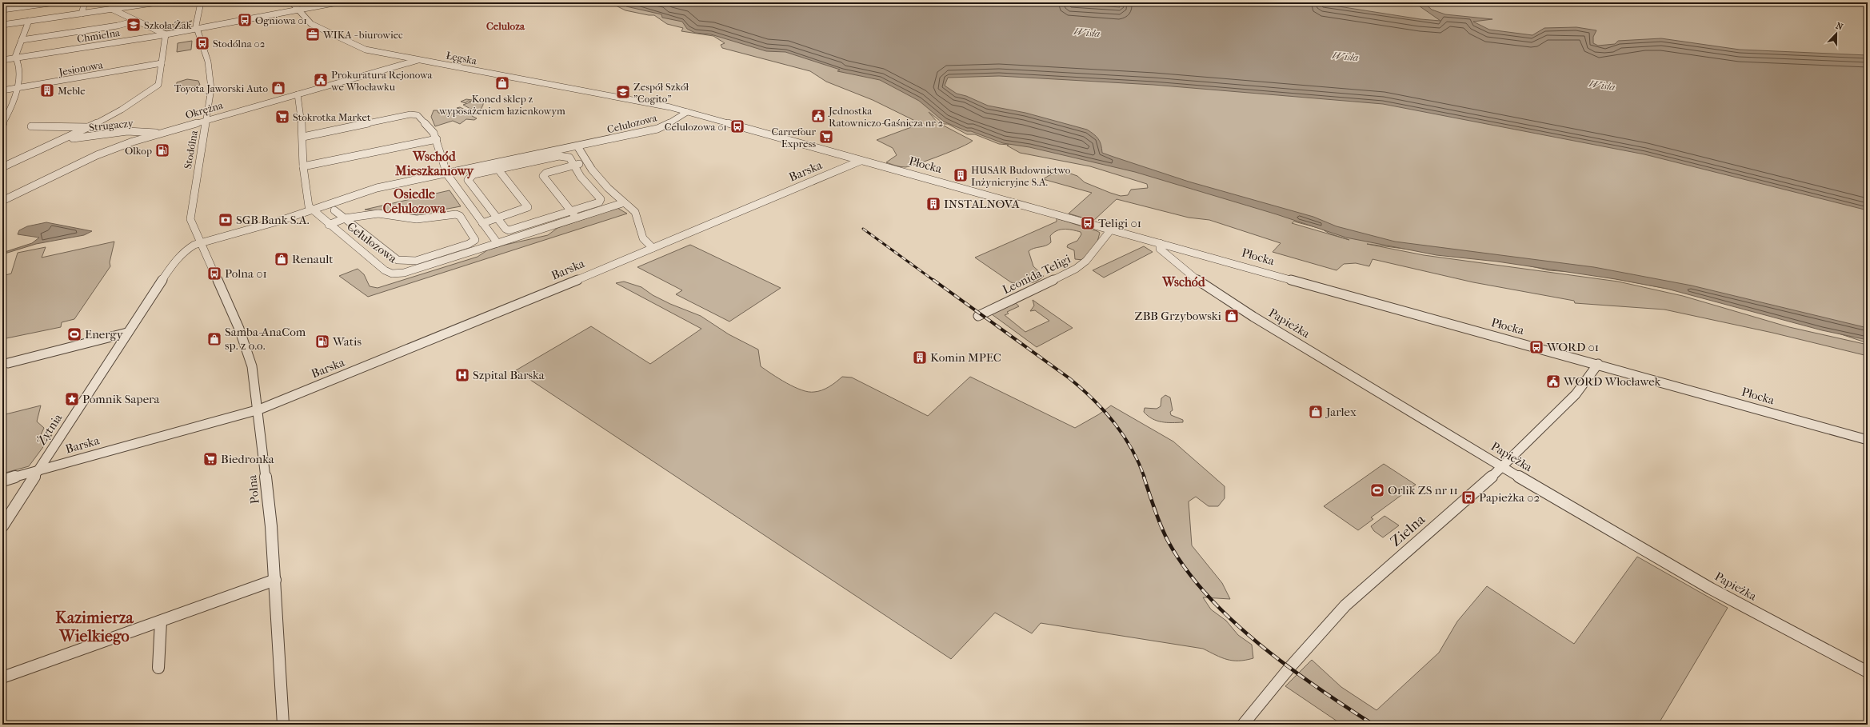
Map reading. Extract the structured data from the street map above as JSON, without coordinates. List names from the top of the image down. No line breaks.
{"streets":{"street":["Chmielna","Łęgska","Jesionowa","Okrężna","Celulozowa","Strugaczy","Stodólna","Płocka","Barska","Leonida Teligi","Papieżka","Żytnia","Polna","Zielna"]},"crossings":[["Chmielna","Łęgska"],["Chmielna","Stodólna"],["Łęgska","Okrężna"],["Łęgska","Płocka"],["Okrężna","Strugaczy"],["Okrężna","Stodólna"],["Celulozowa","Stodólna"],["Celulozowa","Płocka"],["Celulozowa","Żytnia"],["Celulozowa","Polna"],["Stodólna","Żytnia"],["Stodólna","Polna"],["Płocka","Barska"],["Płocka","Leonida Teligi"],["Płocka","Papieżka"],["Płocka","Zielna"],["Barska","Żytnia"],["Barska","Polna"],["Papieżka","Zielna"],["Żytnia","Polna"]],"districts":["Celuloza","Wschód Mieszkaniowy","Osiedle Celulozowa","Wschód","Kazimierza Wielkiego"],"water":["Wisła"],"places":{"bus stop":["Ogniowa 01","Stodólna 02","Celulozowa 01","Teligi 01","Polna 01","WORD 01","Papieżka 02"],"school or university":["Szkoła Żak","Zespół Szkół \"Cogito\""],"office":["WIKA - biurowiec"],"public building":["Prokuratura Rejonowa we Włocławku","Jednostka Ratowniczo-Gaśnicza nr 2","WORD Włocławek"],"shop":["Koned sklep z wyposażeniem łazienkowym","Toyota Jaworski Auto","Renault","ZBB Grzybowski","Samba-AnaCom sp. z o.o.","Jarlex"],"building":["Meble","HUSAR Budownictwo Inżynieryjne S.A.","INSTALNOVA","Komin MPEC"],"supermarket":["Stokrotka Market","Carrefour Express","Biedronka"],"fuel station":["Olkop","Watis"],"bank":["SGB Bank S.A."],"sports":["Energy","Orlik ZS nr 11"],"hospital":["Szpital Barska"],"place":["Pomnik Sapera"]},"north":"top"}
